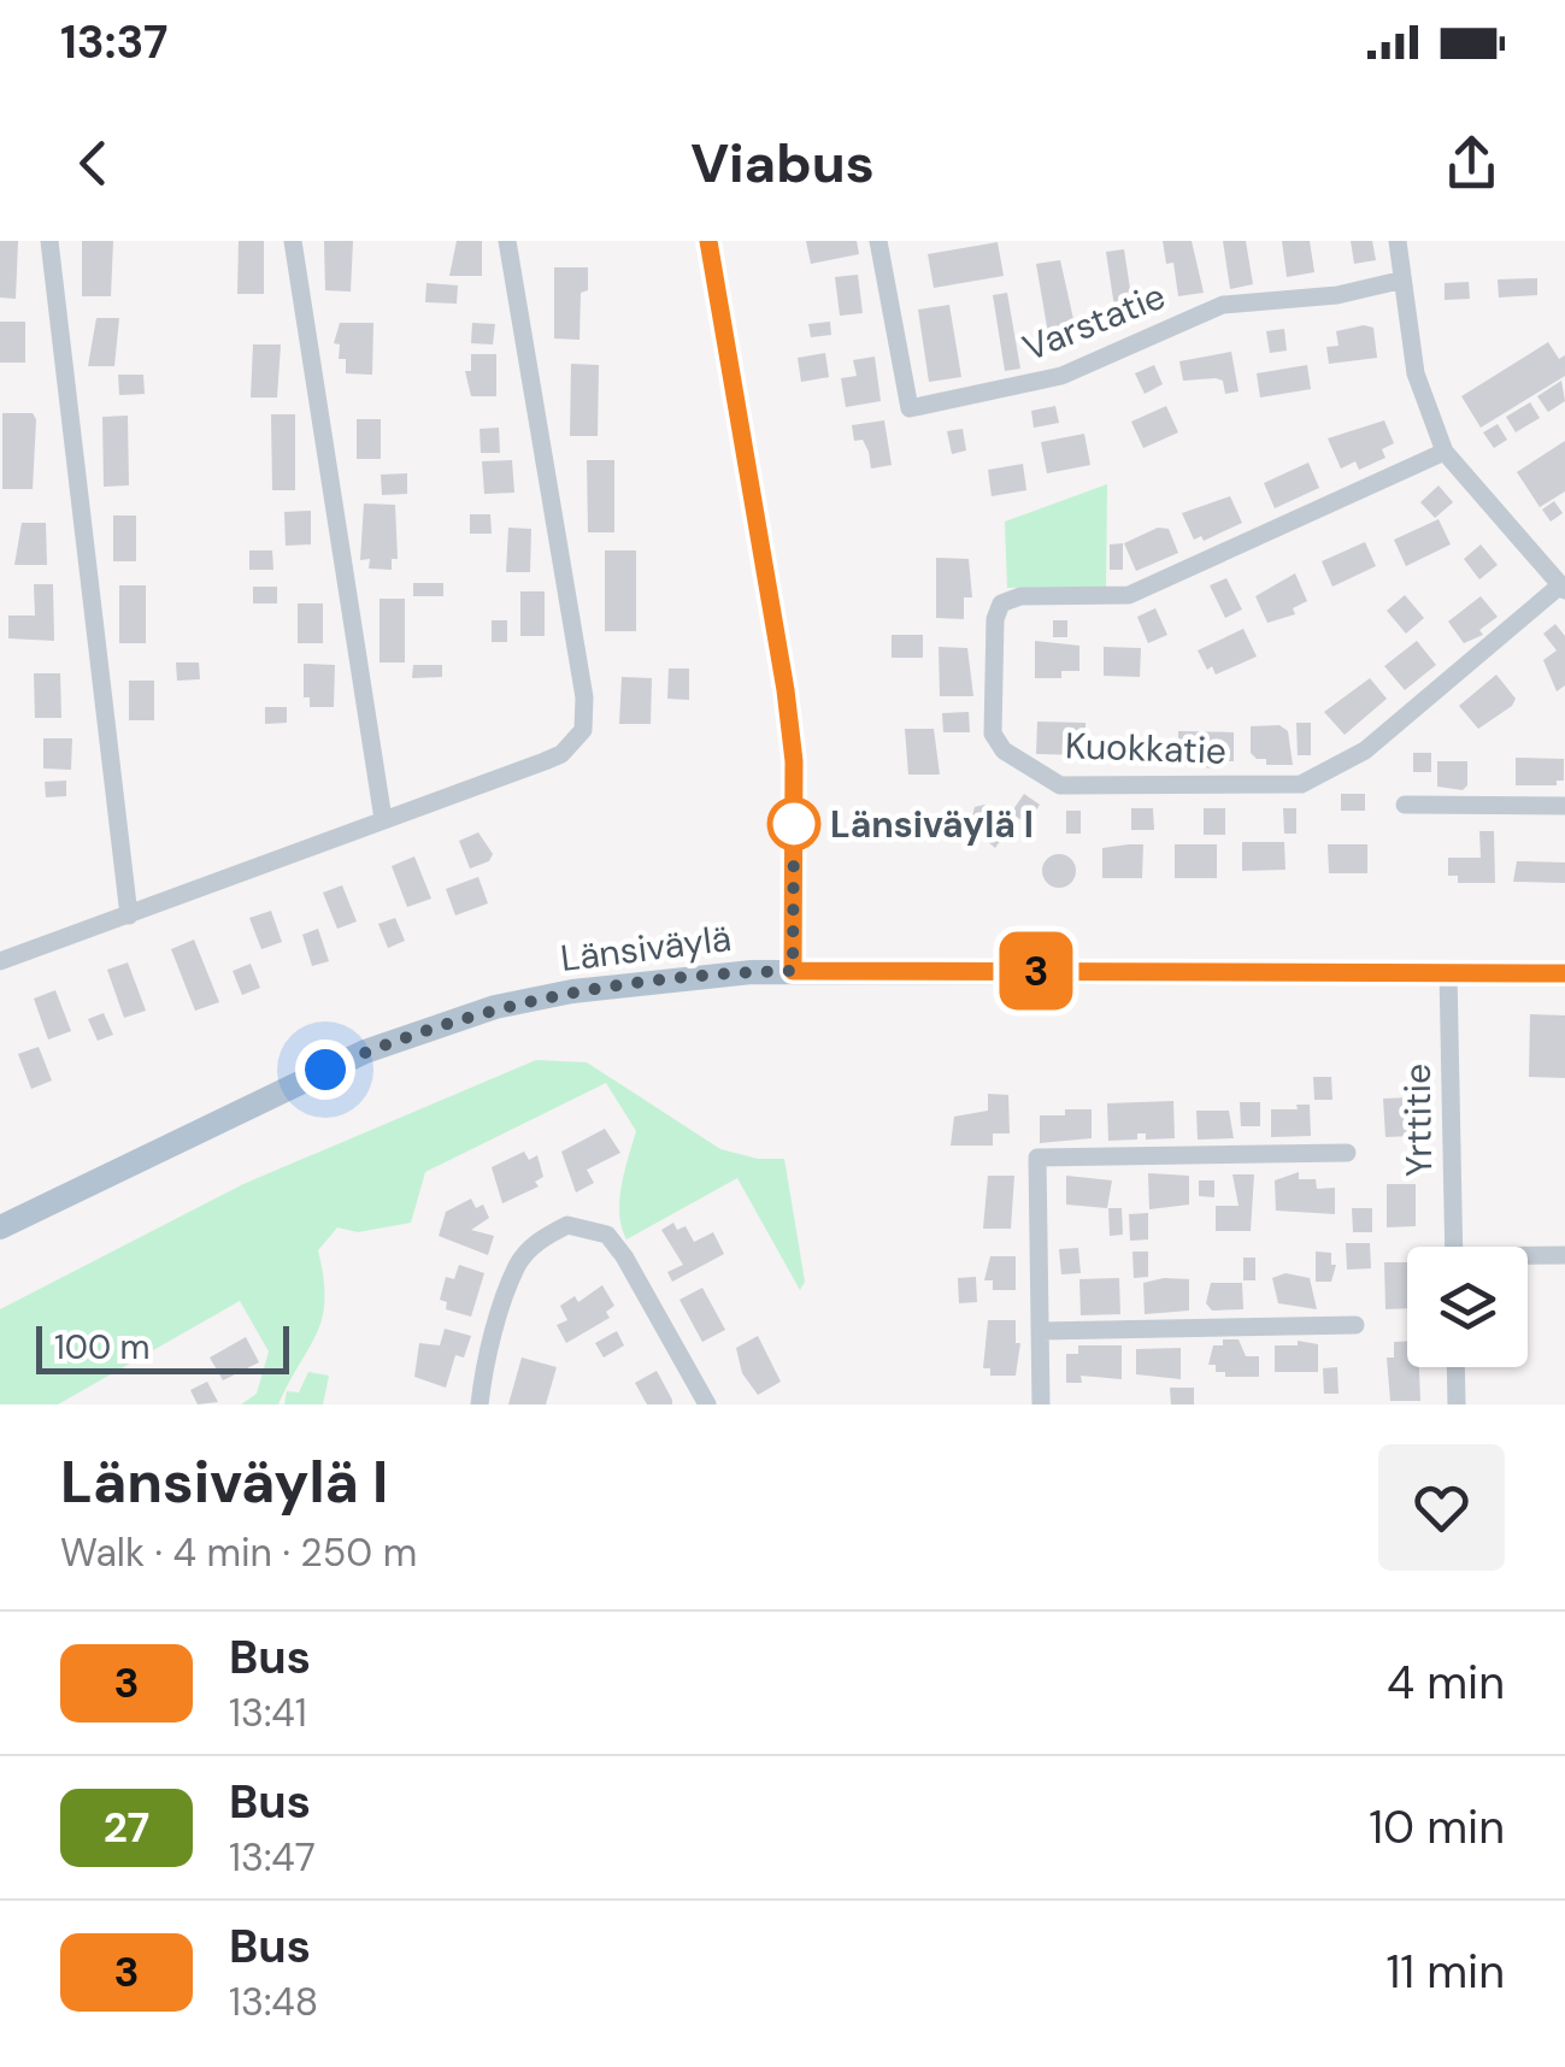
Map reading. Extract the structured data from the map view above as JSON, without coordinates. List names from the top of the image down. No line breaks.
{"streets":{"main road":["Länsiväylä"],"street":["Varstatie","Kuokkatie","Yrttitie"]},"crossings":[["Länsiväylä","Yrttitie"]],"places":["Länsiväylä I"],"lines":["bus line 3"],"scale_bar":"100 m","page":{"status":"13:37","header":"Viabus","on_map":"3","scale":"100 m","heading":["Länsiväylä I","Walk · 4 min · 250 m"],"list":[{"mark":"3","name":"Bus","note":"13:41","value":"4 min"},{"mark":"27","name":"Bus","note":"13:47","value":"10 min"},{"mark":"3","name":"Bus","note":"13:48","value":"11 min"}]}}
